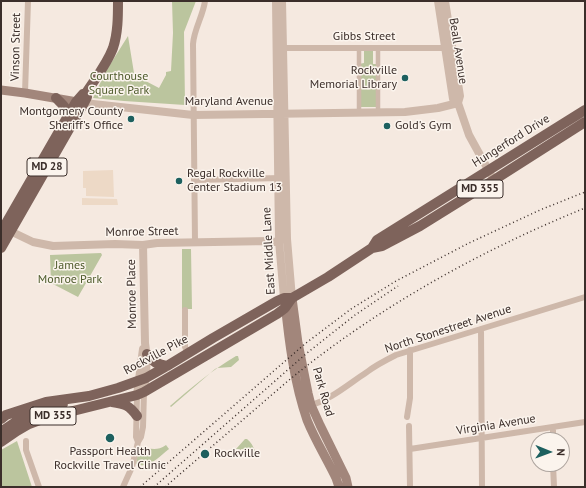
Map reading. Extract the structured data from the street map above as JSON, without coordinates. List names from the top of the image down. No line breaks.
{"streets":{"main road":["Maryland Avenue","Hungerford Drive","MD 28","MD 355","Rockville Pike","Park Road"],"street":["Gibbs Street","Vinson Street","Beall Avenue","Monroe Street","East Middle Lane","Monroe Place","North Stonestreet Avenue","Virginia Avenue"]},"crossings":[["Gibbs Street","Beall Avenue"],["Gibbs Street","East Middle Lane"],["Vinson Street","Maryland Avenue"],["Beall Avenue","Maryland Avenue"],["Beall Avenue","Hungerford Drive"],["Maryland Avenue","MD 28"],["Maryland Avenue","East Middle Lane"],["Hungerford Drive","East Middle Lane"],["Hungerford Drive","Rockville Pike"],["Hungerford Drive","Park Road"],["MD 28","Monroe Street"],["Monroe Street","East Middle Lane"],["Monroe Street","Monroe Place"],["East Middle Lane","Rockville Pike"],["East Middle Lane","Park Road"],["Monroe Place","Rockville Pike"],["North Stonestreet Avenue","Park Road"],["Rockville Pike","Park Road"]],"parks":["Courthouse Square Park","James Monroe Park"],"places":["Rockville Memorial Library","Montgomery County Sheriff's Office","Gold's Gym","Regal Rockville Center Stadium 13","Passport Health Rockville Travel Clinic","Rockville"],"north":"right"}
